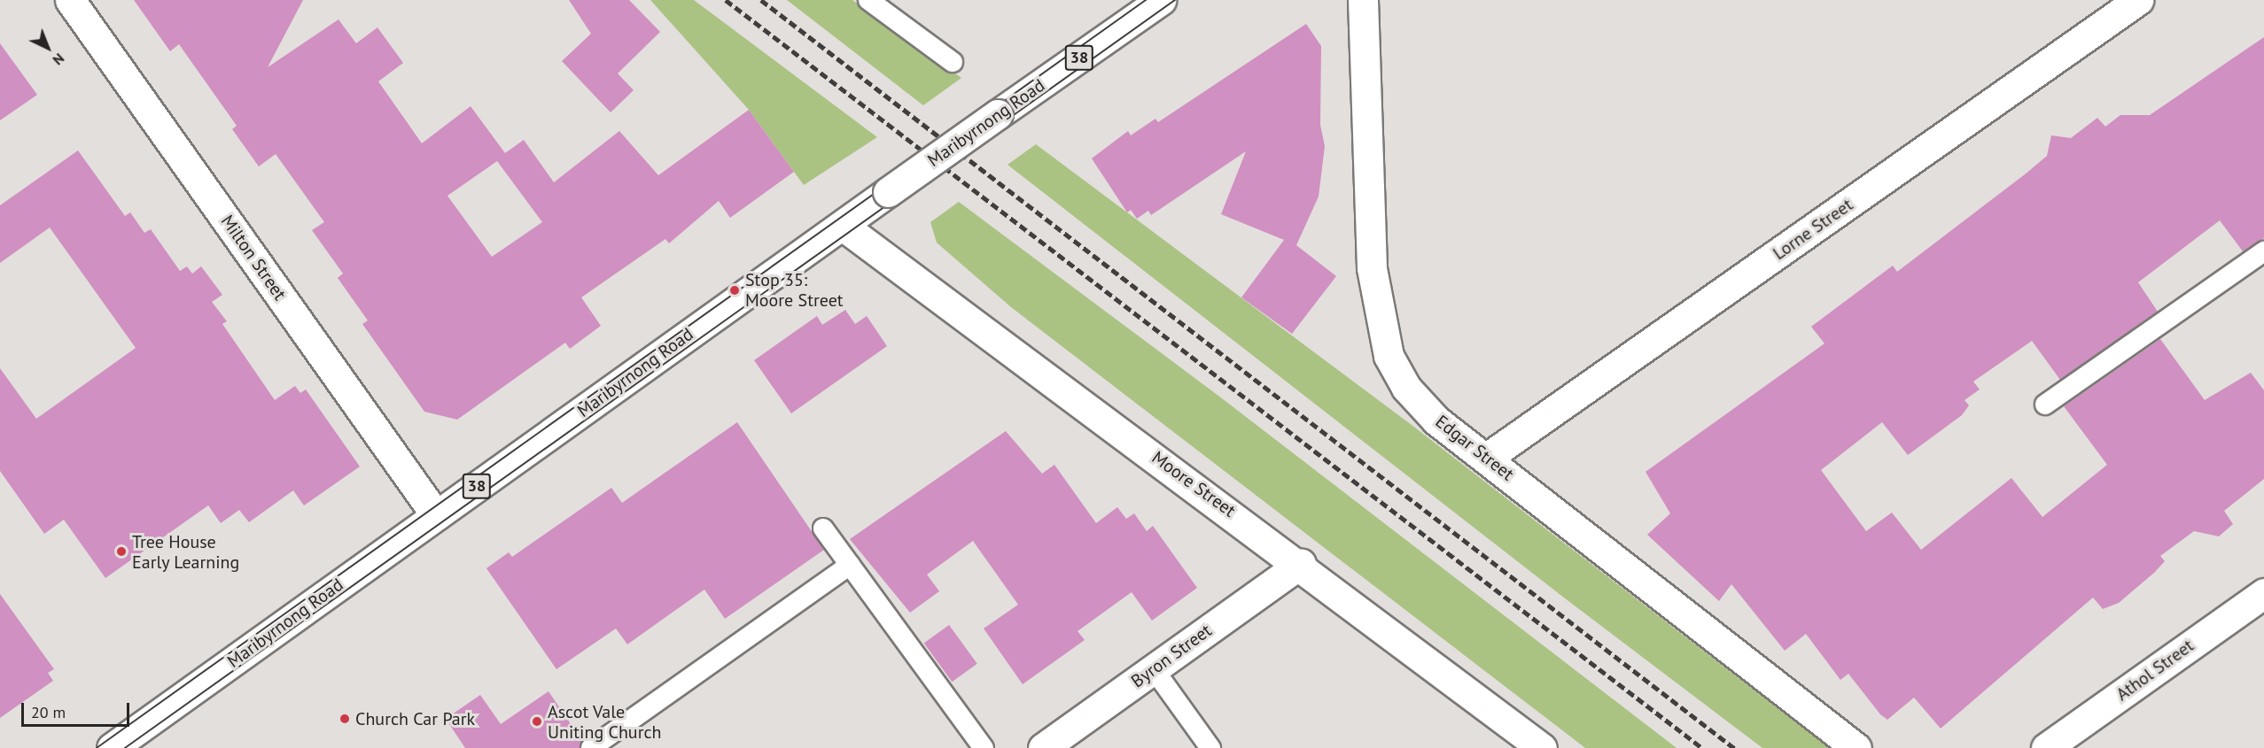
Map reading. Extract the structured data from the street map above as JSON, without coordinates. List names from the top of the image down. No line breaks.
{"streets":{"street":["38","Maribyrnong Road","Lorne Street","Milton Street","Edgar Street","Moore Street","Byron Street","Athol Street"]},"crossings":[["Maribyrnong Road","Milton Street"],["Maribyrnong Road","Moore Street"],["Lorne Street","Edgar Street"],["Moore Street","Byron Street"]],"places":["Stop 35: Moore Street","Tree House Early Learning","Church Car Park","Ascot Vale Uniting Church"],"scale_bar":"20 m","north":"bottom right"}
